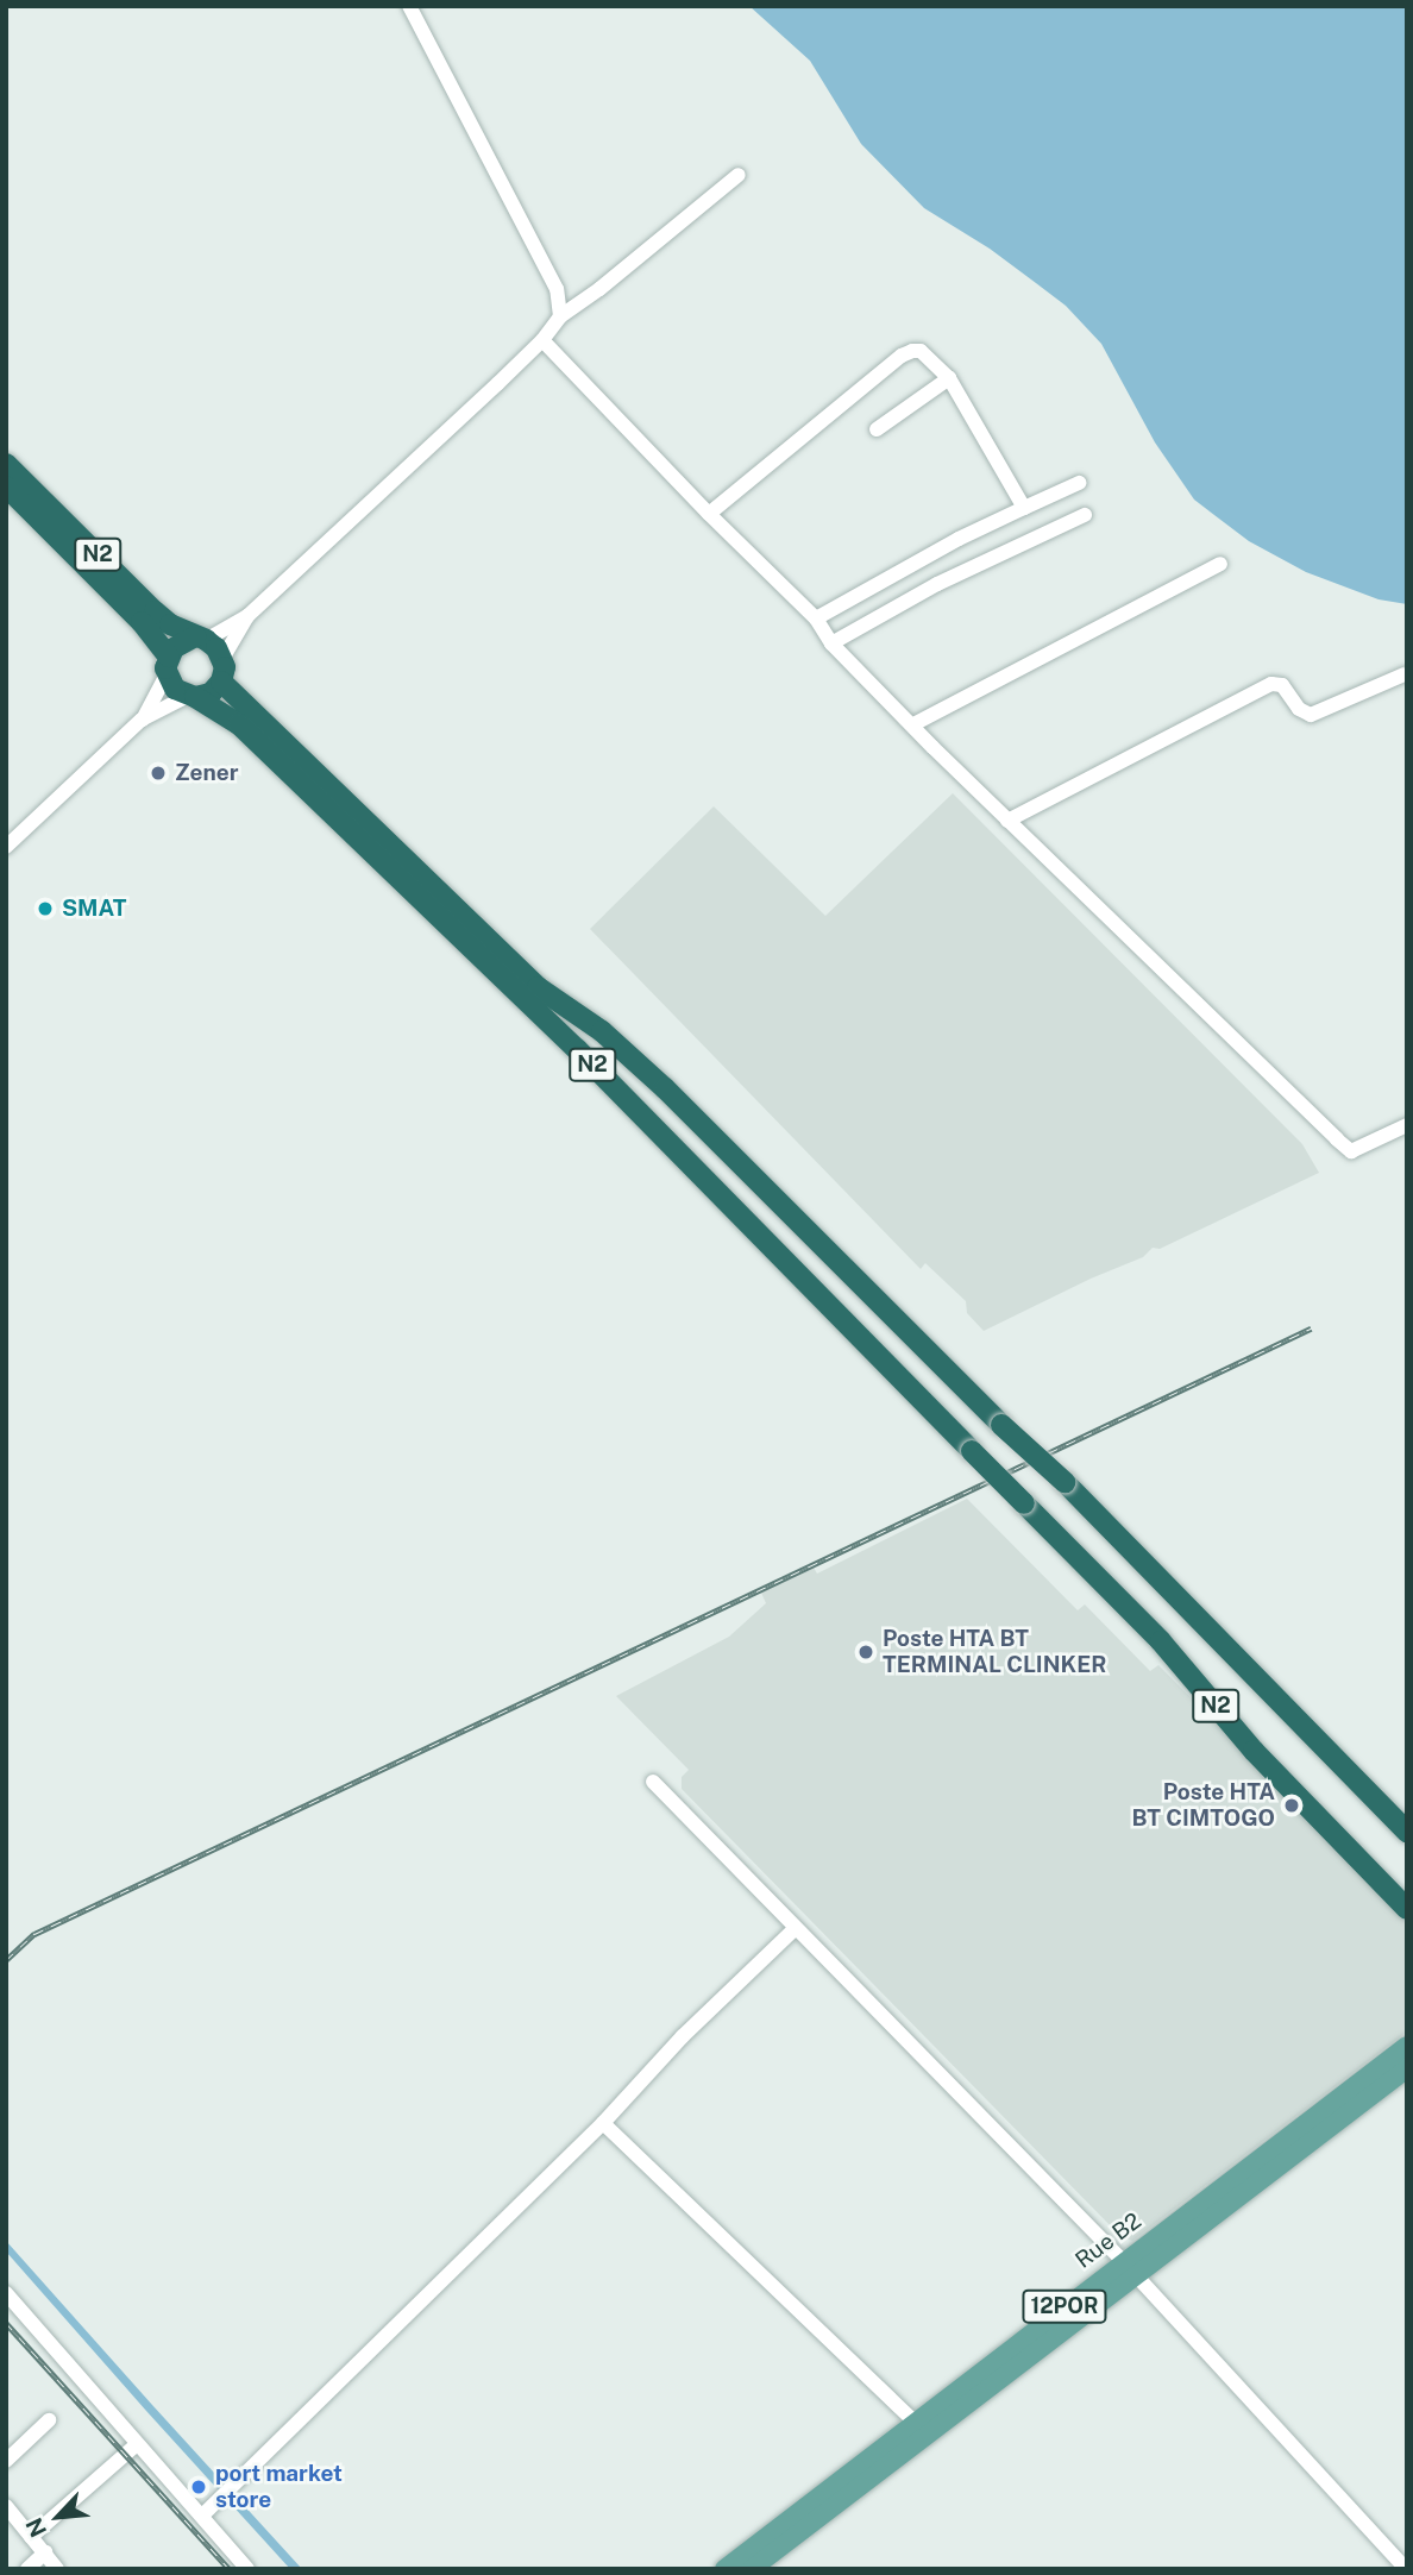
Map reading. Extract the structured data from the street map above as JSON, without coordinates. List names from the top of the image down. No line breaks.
{"streets":{"highway":["N2"],"main road":["Rue B2","12POR"]},"places":["Zener","SMAT","Poste HTA BT TERMINAL CLINKER","Poste HTA BT CIMTOGO","port market store"],"north":"bottom left"}
